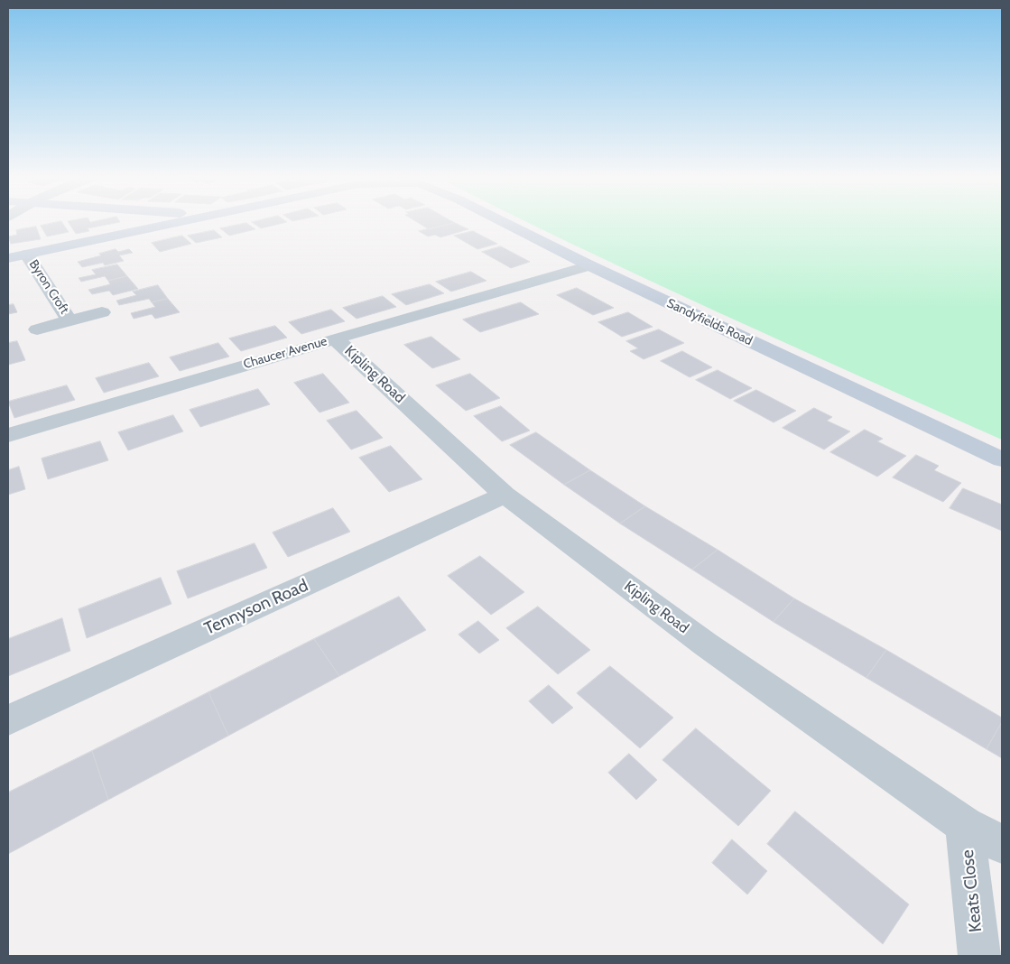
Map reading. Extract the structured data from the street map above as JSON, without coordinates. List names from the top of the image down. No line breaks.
{"streets":{"street":["Byron Croft","Sandyfields Road","Chaucer Avenue","Kipling Road","Tennyson Road","Keats Close"]},"crossings":[["Sandyfields Road","Chaucer Avenue"],["Chaucer Avenue","Kipling Road"],["Kipling Road","Tennyson Road"],["Kipling Road","Keats Close"]]}
